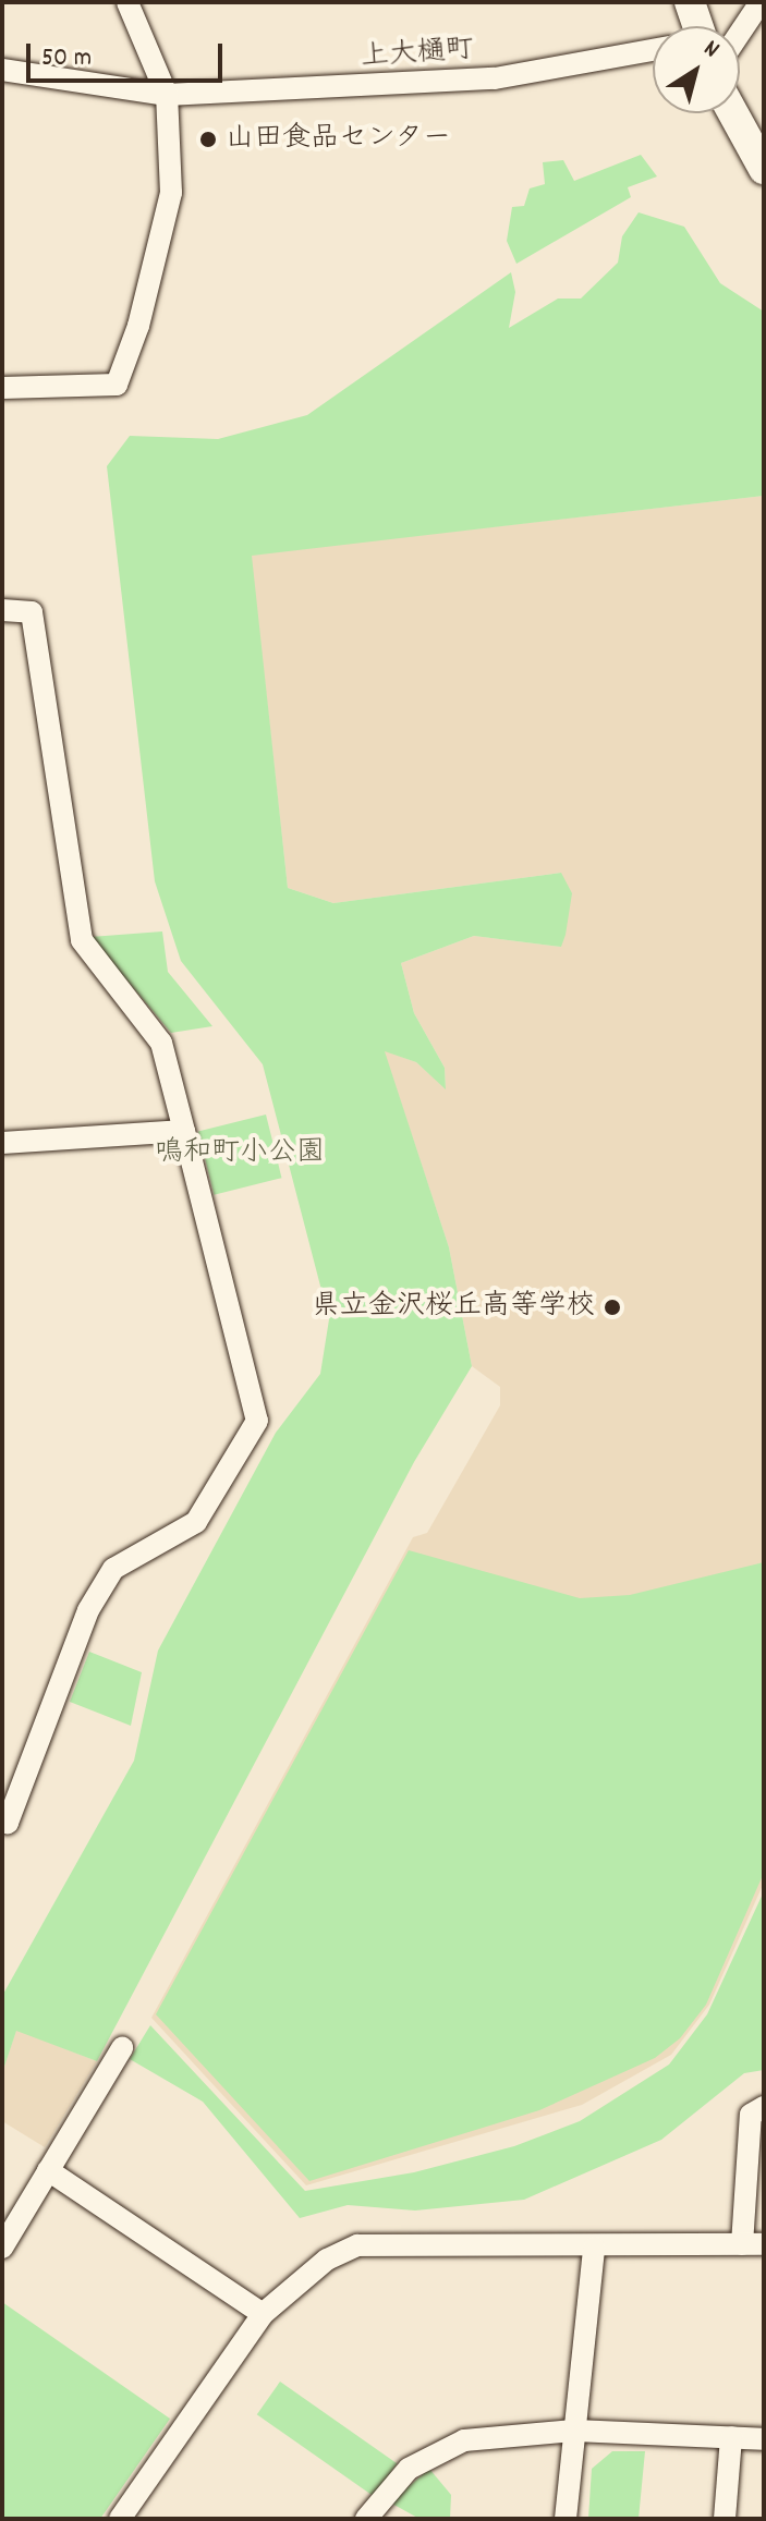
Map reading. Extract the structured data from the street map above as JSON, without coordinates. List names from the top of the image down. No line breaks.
{"streets":{"street":["上大樋町"]},"parks":["鳴和町小公園"],"places":["山田食品センター","県立金沢桜丘高等学校"],"scale_bar":"50 m","north":"top right"}
